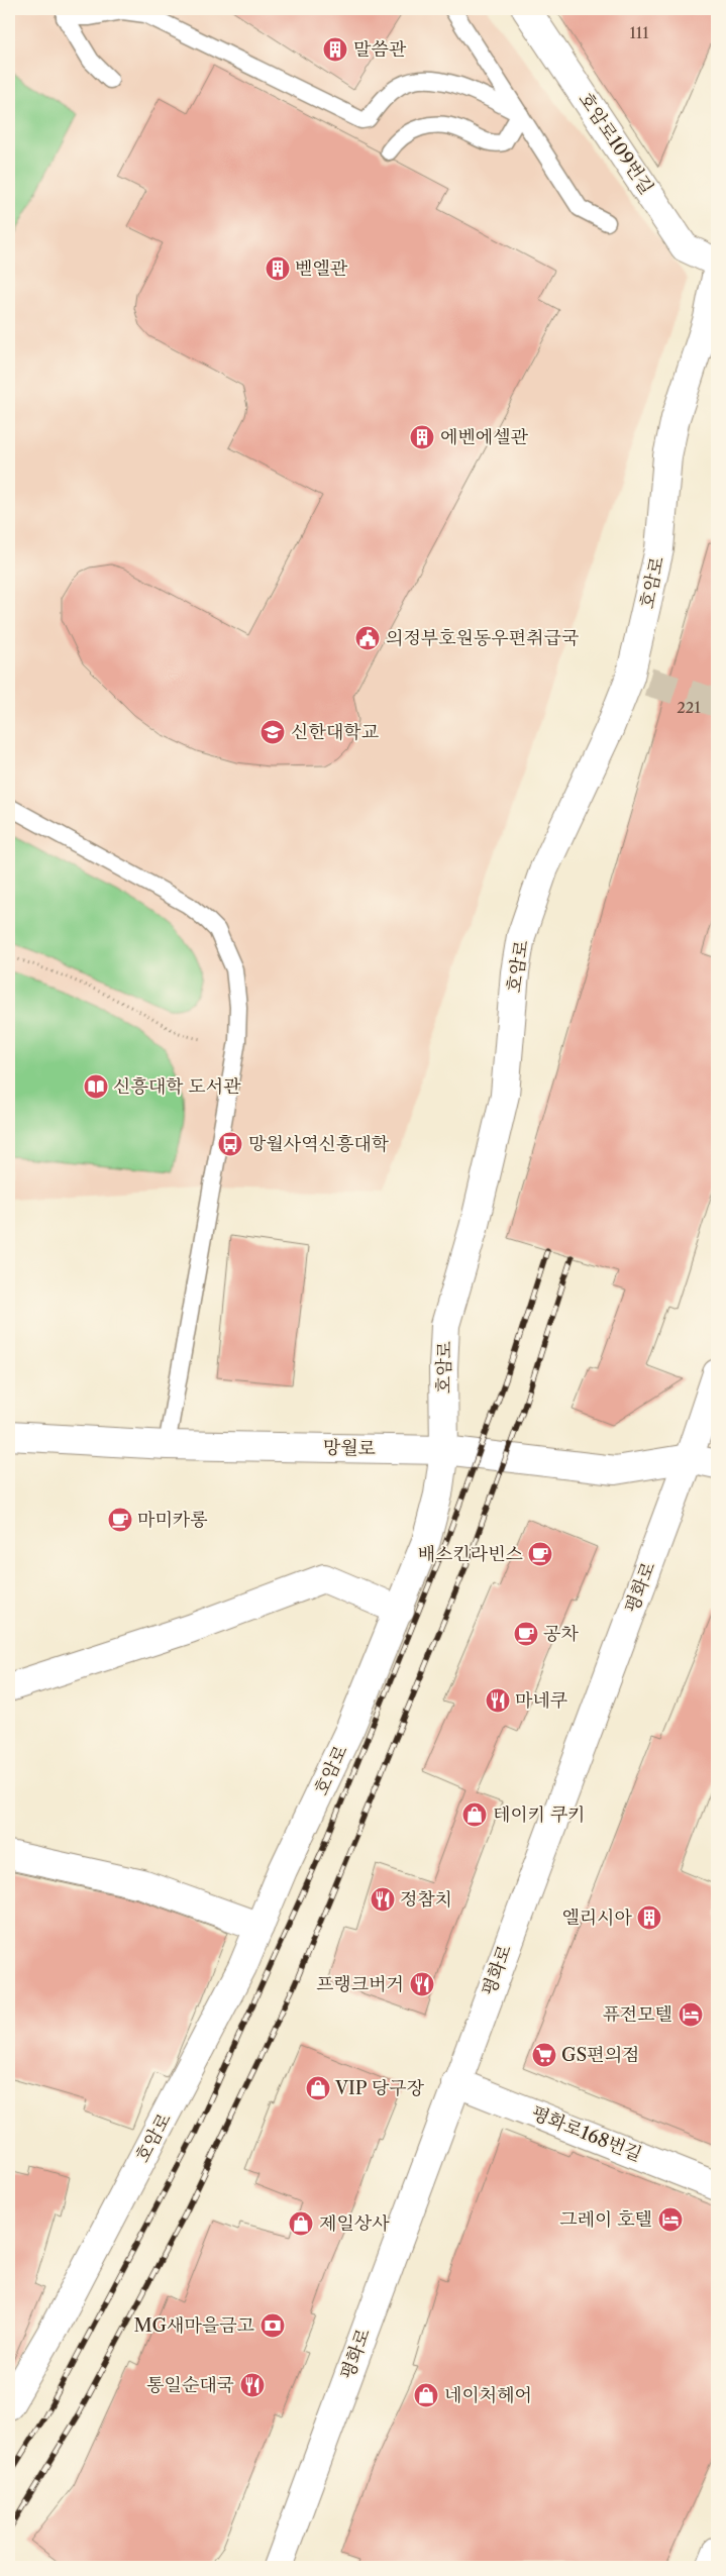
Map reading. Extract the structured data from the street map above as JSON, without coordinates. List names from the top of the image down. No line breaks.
{"streets":{"street":["호암로109번길","호암로","망월로","평화로","평화로168번길"]},"crossings":[["호암로","망월로"],["망월로","평화로"],["평화로","평화로168번길"]],"places":{"building":["말씀관","벧엘관","에벤에셀관","엘리시아"],"public building":["의정부호원동우편취급국"],"school or university":["신한대학교"],"library":["신흥대학 도서관"],"bus stop":["망월사역신흥대학"],"cafe":["마미카롱","배스킨라빈스","공차"],"restaurant":["마네쿠","정참치","프랭크버거","통일순대국"],"shop":["테이키 쿠키","VIP 당구장","제일상사","네이처헤어"],"hotel":["퓨전모텔","그레이 호텔"],"supermarket":["GS편의점"],"bank":["MG새마을금고"]},"house_numbers":["111","221"]}
